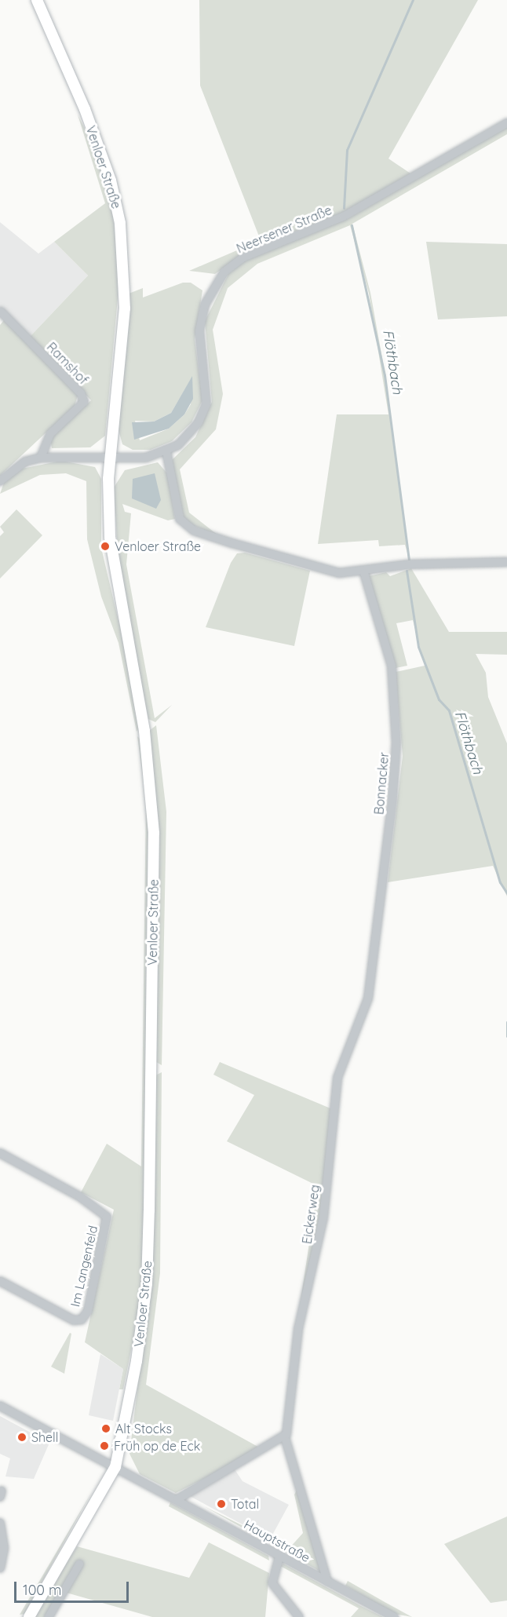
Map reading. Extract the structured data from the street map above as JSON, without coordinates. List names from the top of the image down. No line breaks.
{"streets":{"main road":["Venloer Straße"],"street":["Neersener Straße","Ramshof","Bonnacker","Eickerweg","Im Langenfeld","Hauptstraße"]},"crossings":[["Venloer Straße","Neersener Straße"],["Venloer Straße","Hauptstraße"],["Neersener Straße","Ramshof"],["Bonnacker","Eickerweg"],["Eickerweg","Hauptstraße"]],"water":["Flöthbach"],"places":["Venloer Straße","Alt Stocks","Shell","Früh op de Eck","Total"],"scale_bar":"100 m"}
